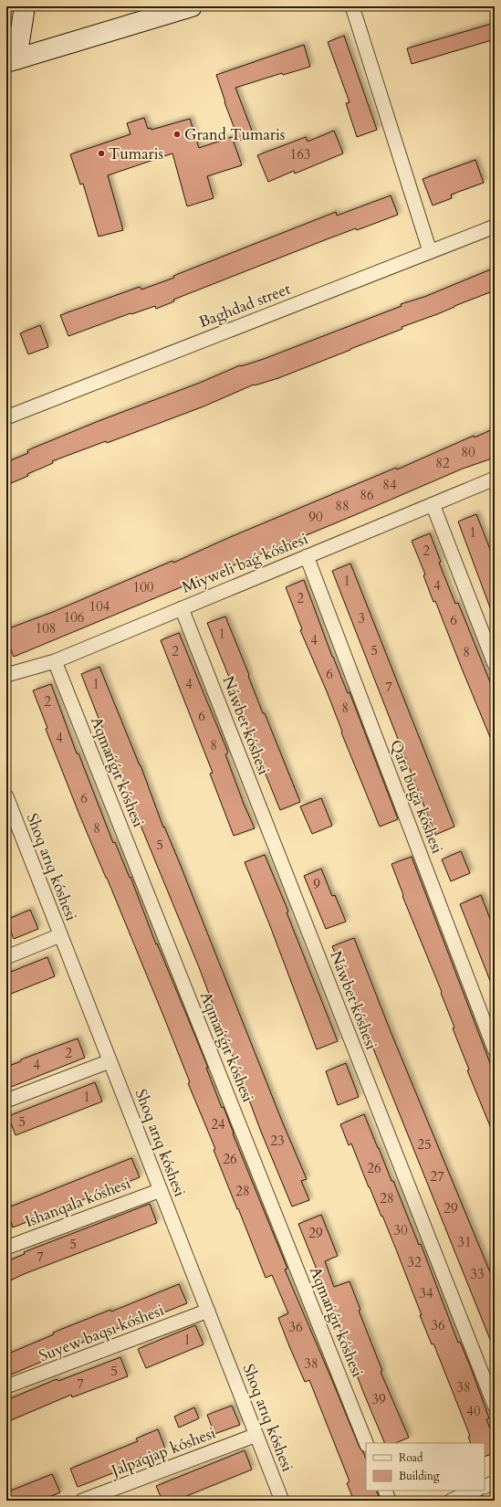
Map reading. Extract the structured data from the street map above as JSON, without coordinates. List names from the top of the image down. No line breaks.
{"streets":{"street":["Baghdad street","Miyweli baǵ kóshesi","Náwbet kóshesi","Aqmańǵıt kóshesi","Qara buǵa kóshesi","Shoq arıq kóshesi","Ishanqala kóshesi","Suyew baqsı kóshesi","Jalpaqjap kóshesi"]},"crossings":[["Miyweli baǵ kóshesi","Náwbet kóshesi"],["Miyweli baǵ kóshesi","Aqmańǵıt kóshesi"],["Miyweli baǵ kóshesi","Qara buǵa kóshesi"],["Shoq arıq kóshesi","Ishanqala kóshesi"],["Shoq arıq kóshesi","Suyew baqsı kóshesi"],["Shoq arıq kóshesi","Jalpaqjap kóshesi"]],"places":["Grand Tumaris","Tumaris"],"house_numbers":["163","80","82","84","86","88","90","1","2","1","4","100","2","104","106","3","6","108","1","4","5","2","8","6","1","4","7","2","8","6","4","8","6","8","5","9","2","4","1","5","24","23","25","26","26","27","28","28","29","30","29","31","5","7","32","33","34","36","36","1","38","5","7","38","39","40"],"legend":["Road","Building"]}
